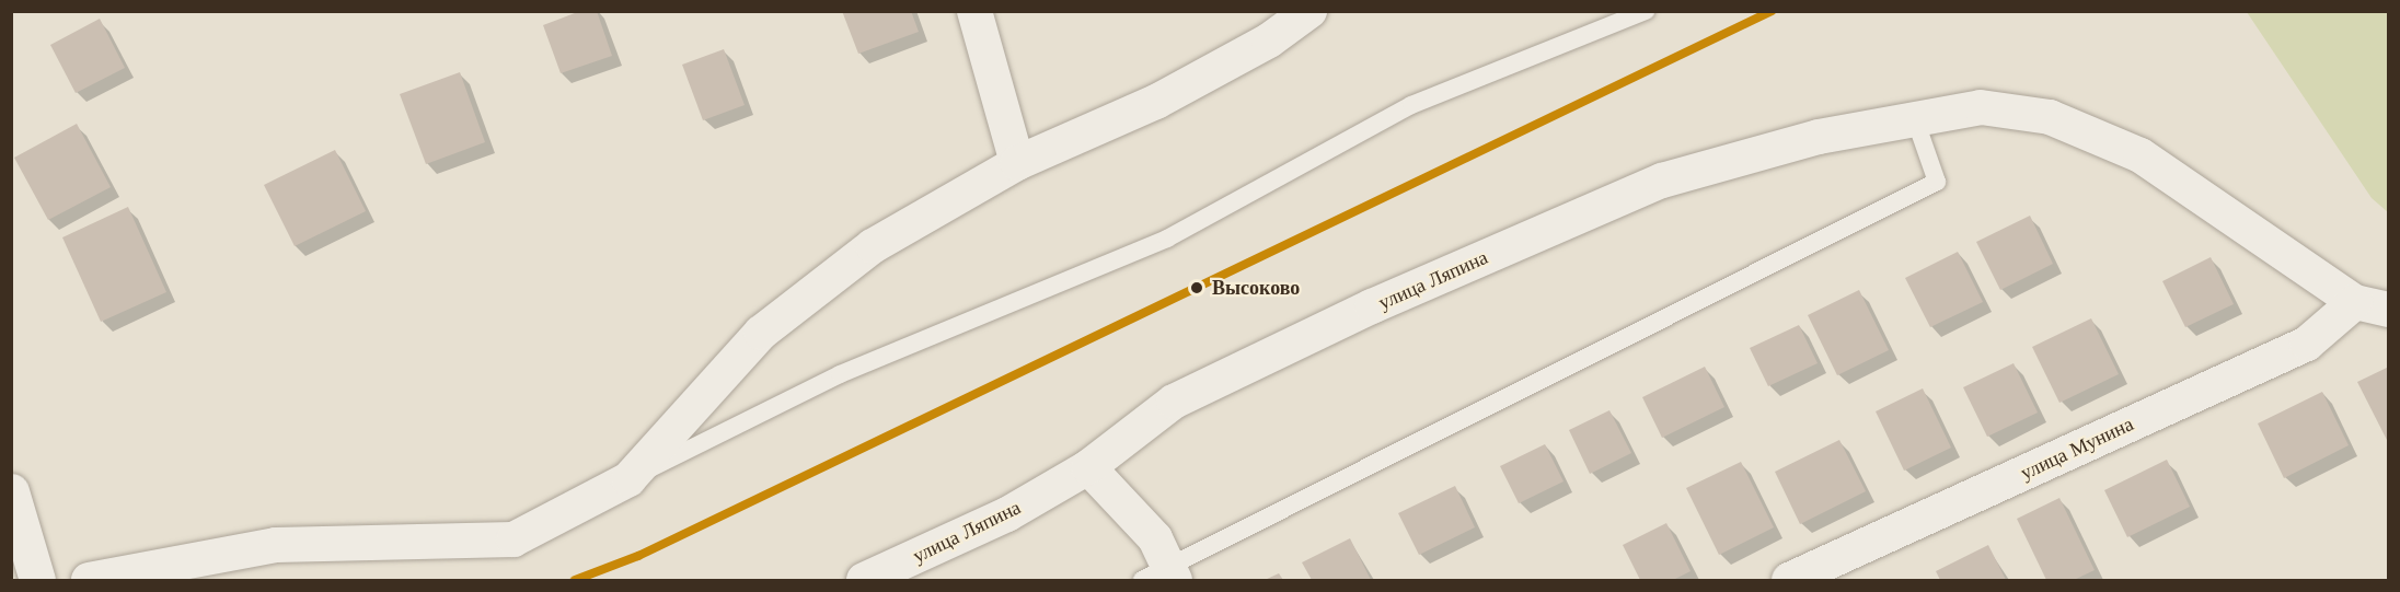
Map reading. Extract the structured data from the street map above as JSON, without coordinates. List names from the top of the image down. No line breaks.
{"streets":{"street":["улица Ляпина","улица Мунина"]},"crossings":[["улица Ляпина","улица Мунина"]],"places":["Высоково"]}
